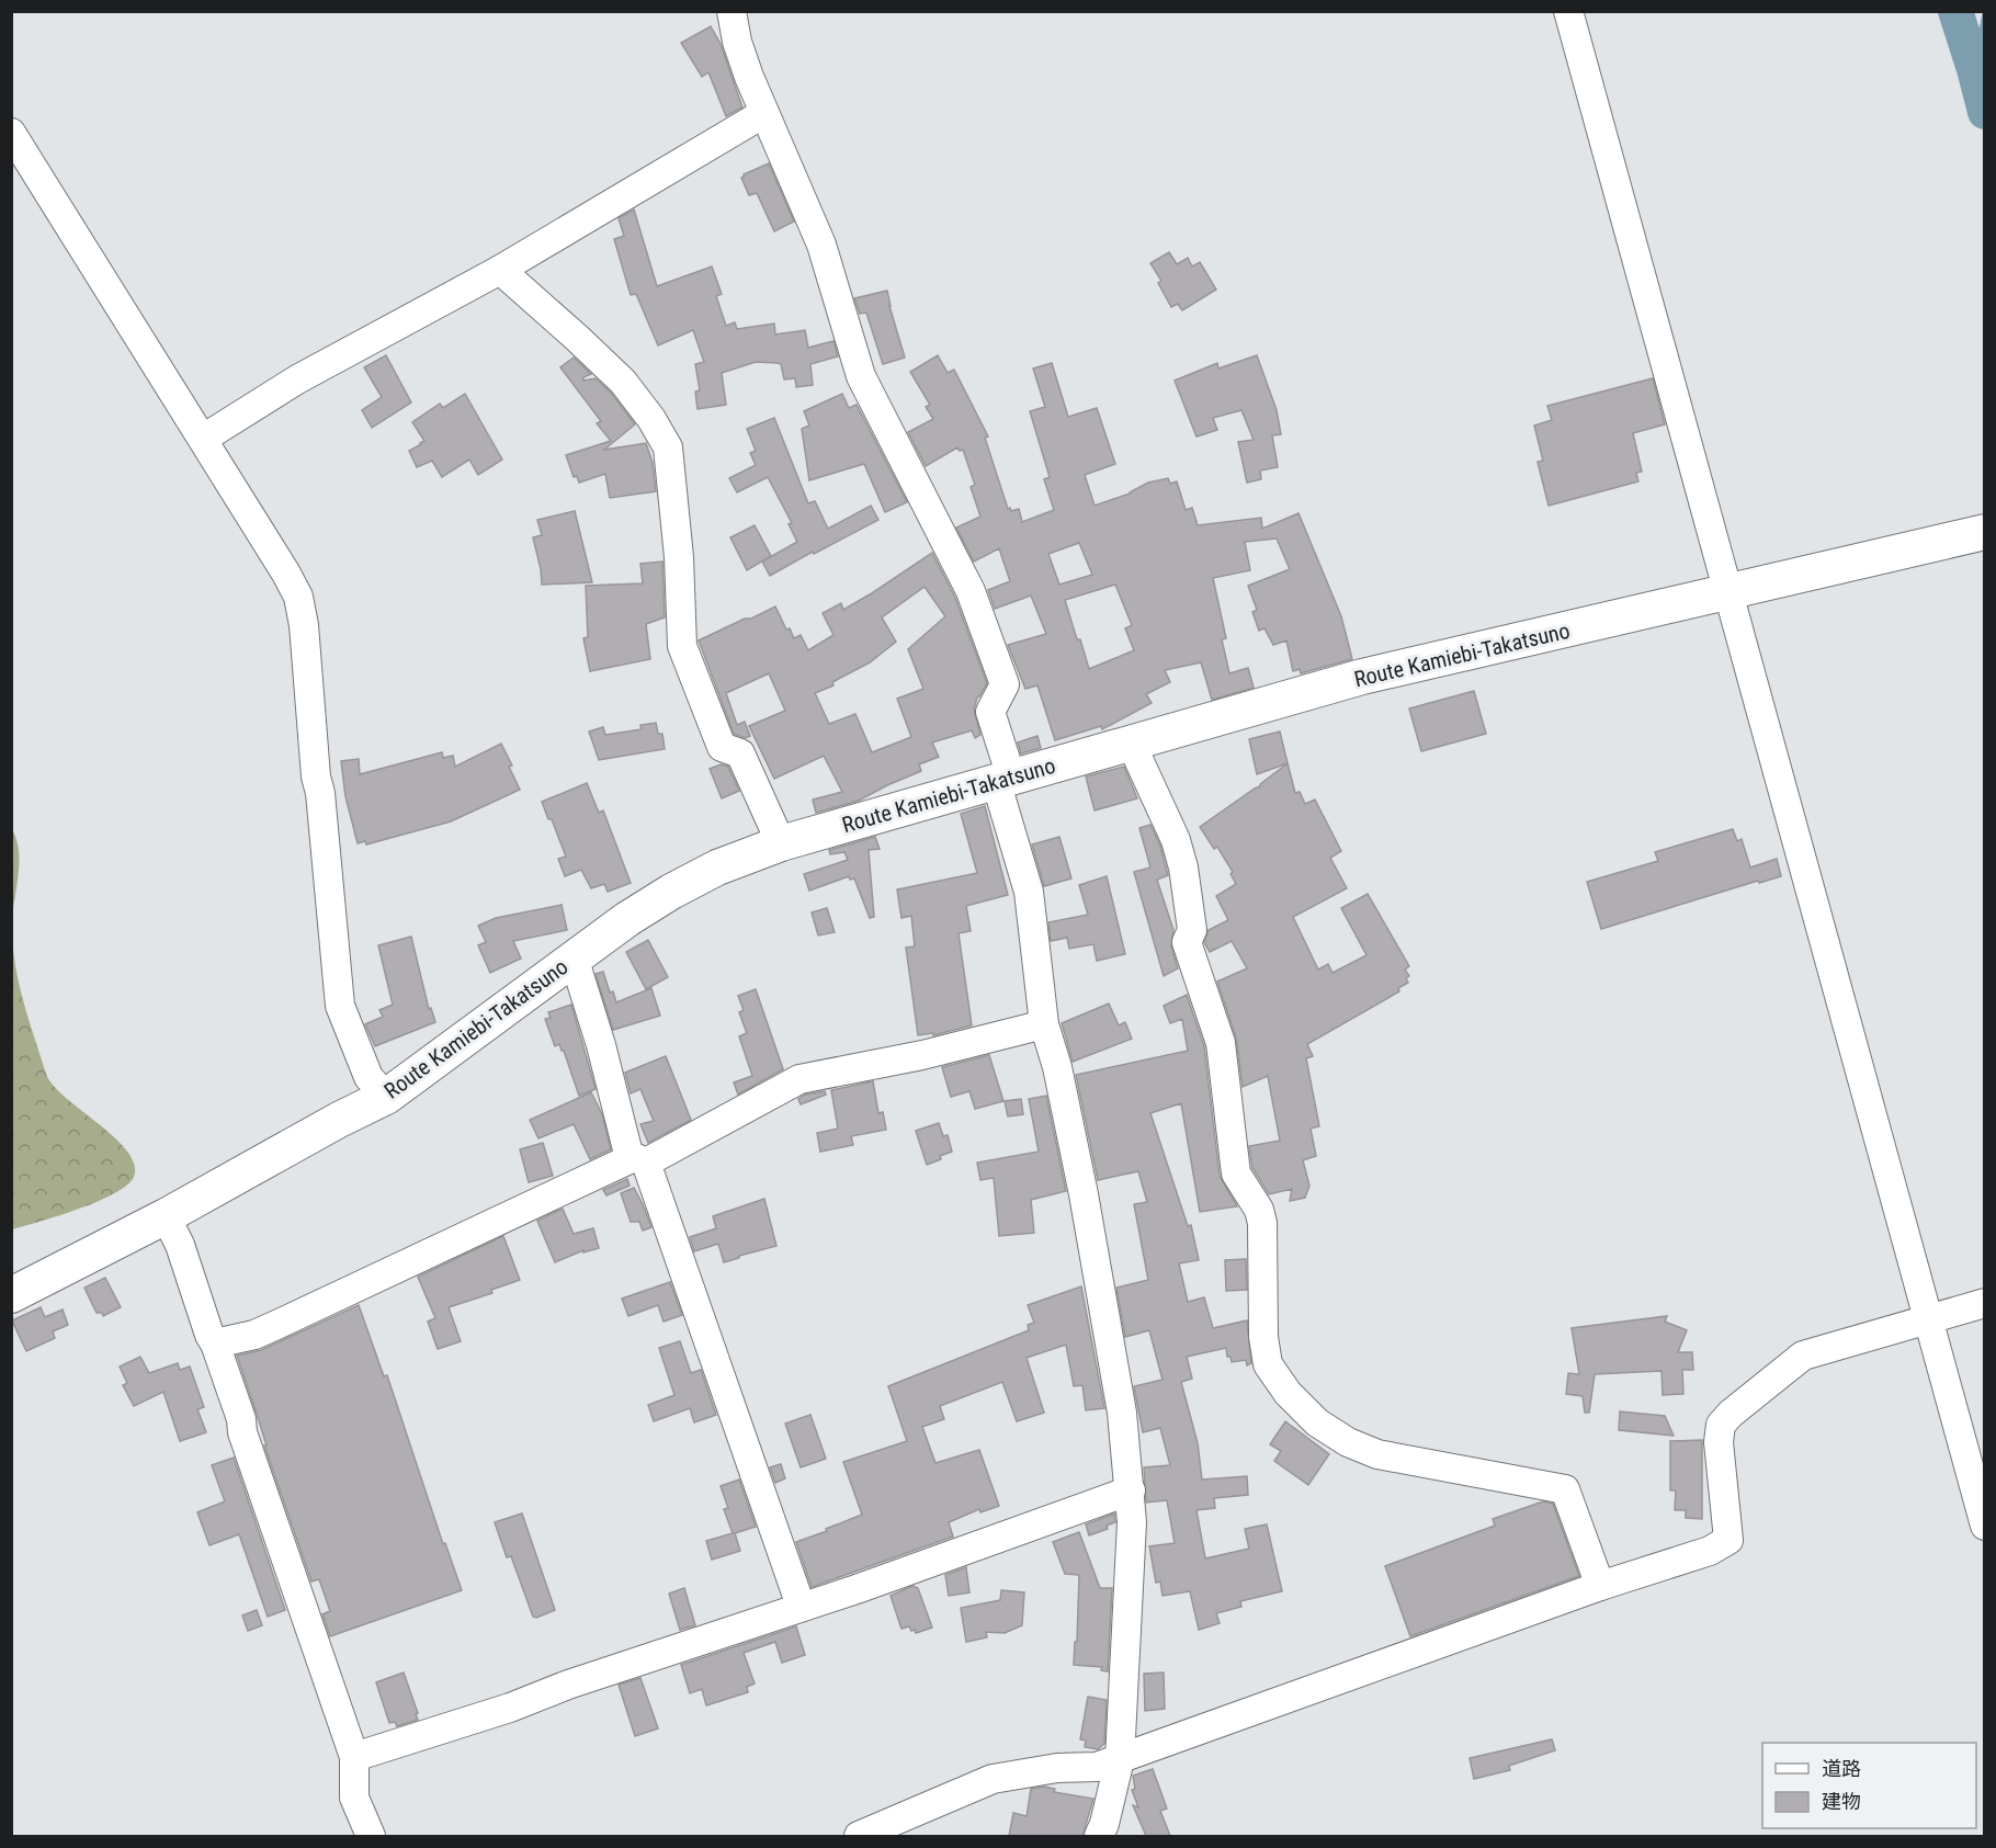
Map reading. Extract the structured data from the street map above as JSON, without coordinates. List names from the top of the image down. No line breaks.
{"streets":{"main road":["Route Kamiebi-Takatsuno"]},"legend":["道路","建物"]}
